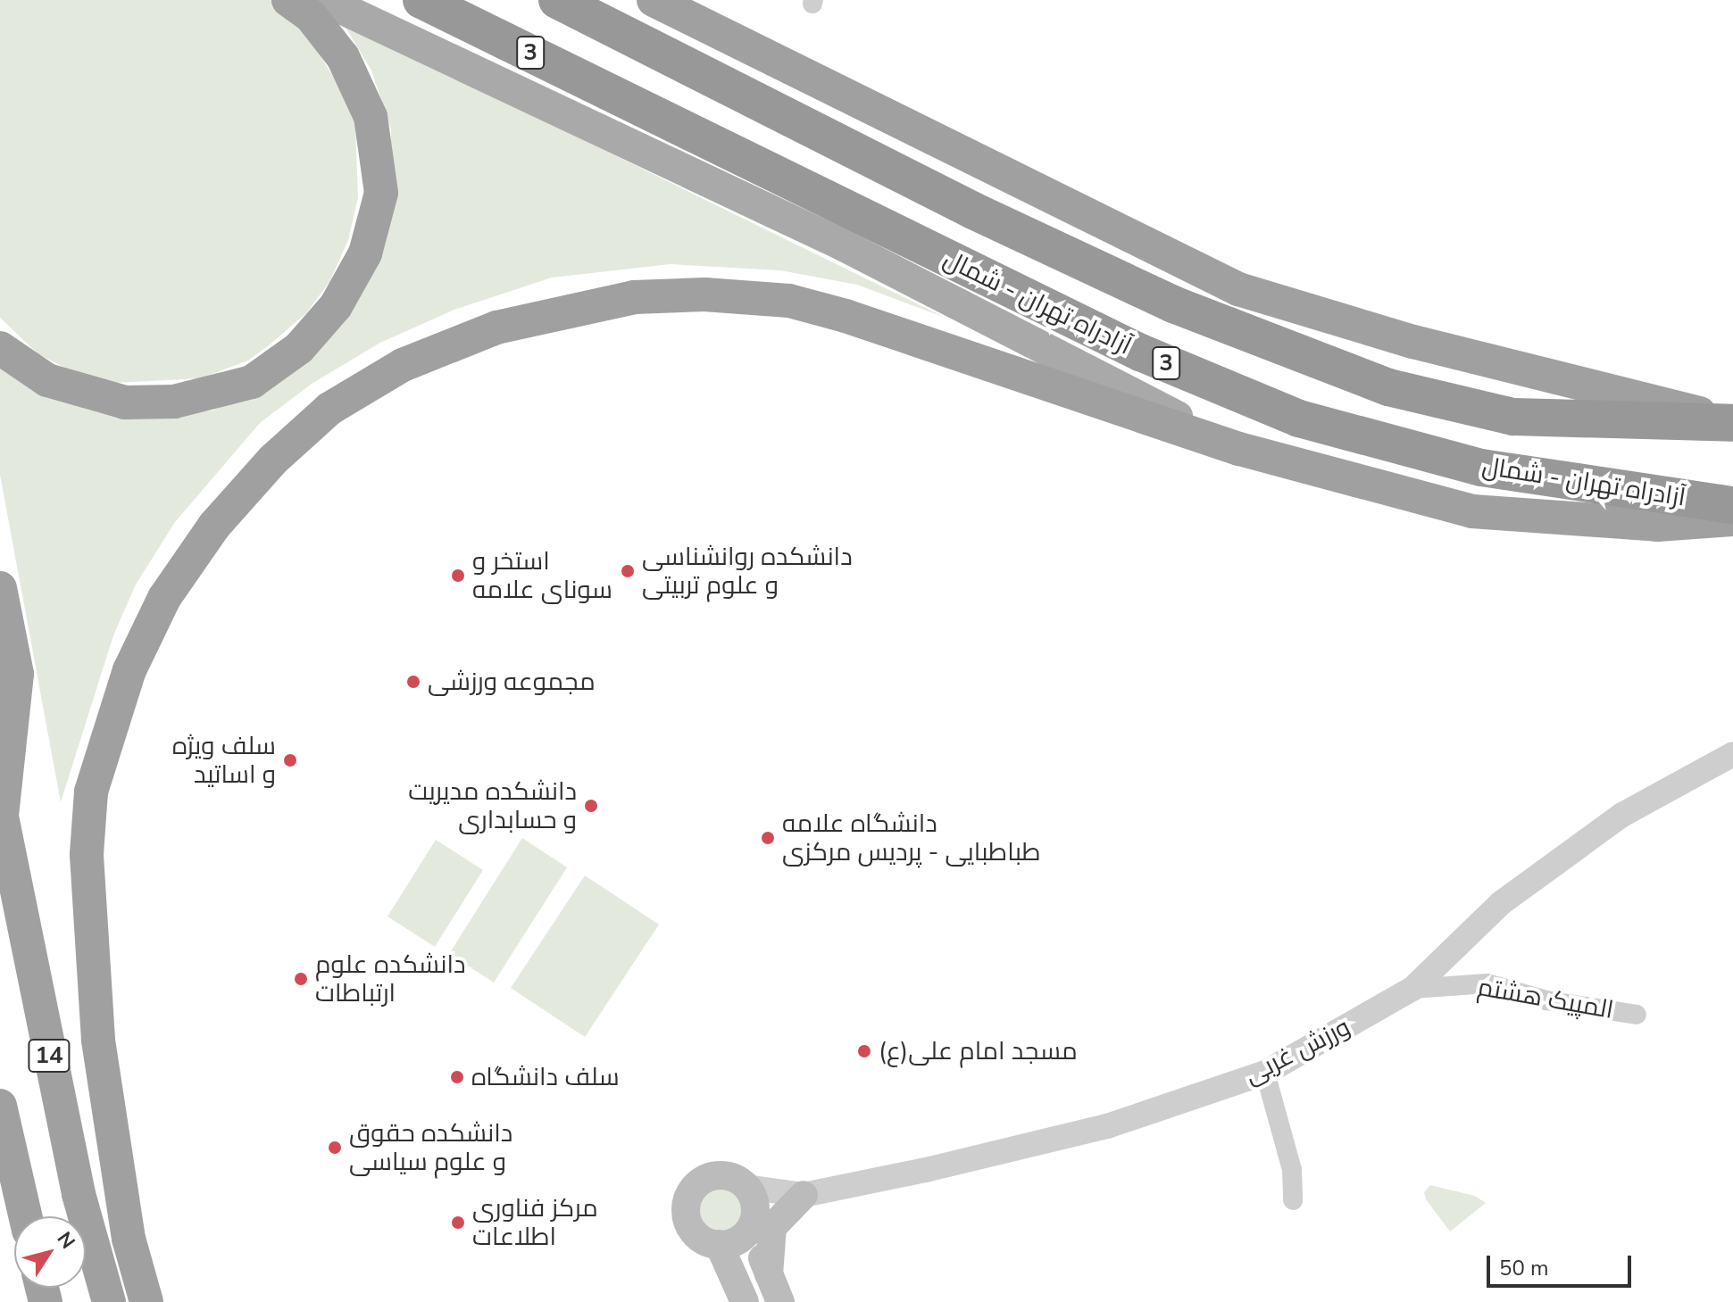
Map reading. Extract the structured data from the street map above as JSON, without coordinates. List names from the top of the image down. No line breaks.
{"streets":{"highway":["3","آزادراه تهران - شمال","14"],"street":["المپیک هشتم","ورزش غربی"]},"crossings":[["المپیک هشتم","ورزش غربی"]],"places":["دانشکده روانشناسی و علوم تربیتی","استخر و سونای علامه","مجموعه ورزشی","سلف ویژه و اساتید","دانشکده مدیریت و حسابداری","دانشگاه علامه طباطبایی - پردیس مرکزی","دانشکده علوم ارتباطات","مسجد امام علی(ع)","سلف دانشگاه","دانشکده حقوق و علوم سیاسی","مرکز فناوری اطلاعات"],"scale_bar":"50 m","north":"top right"}
